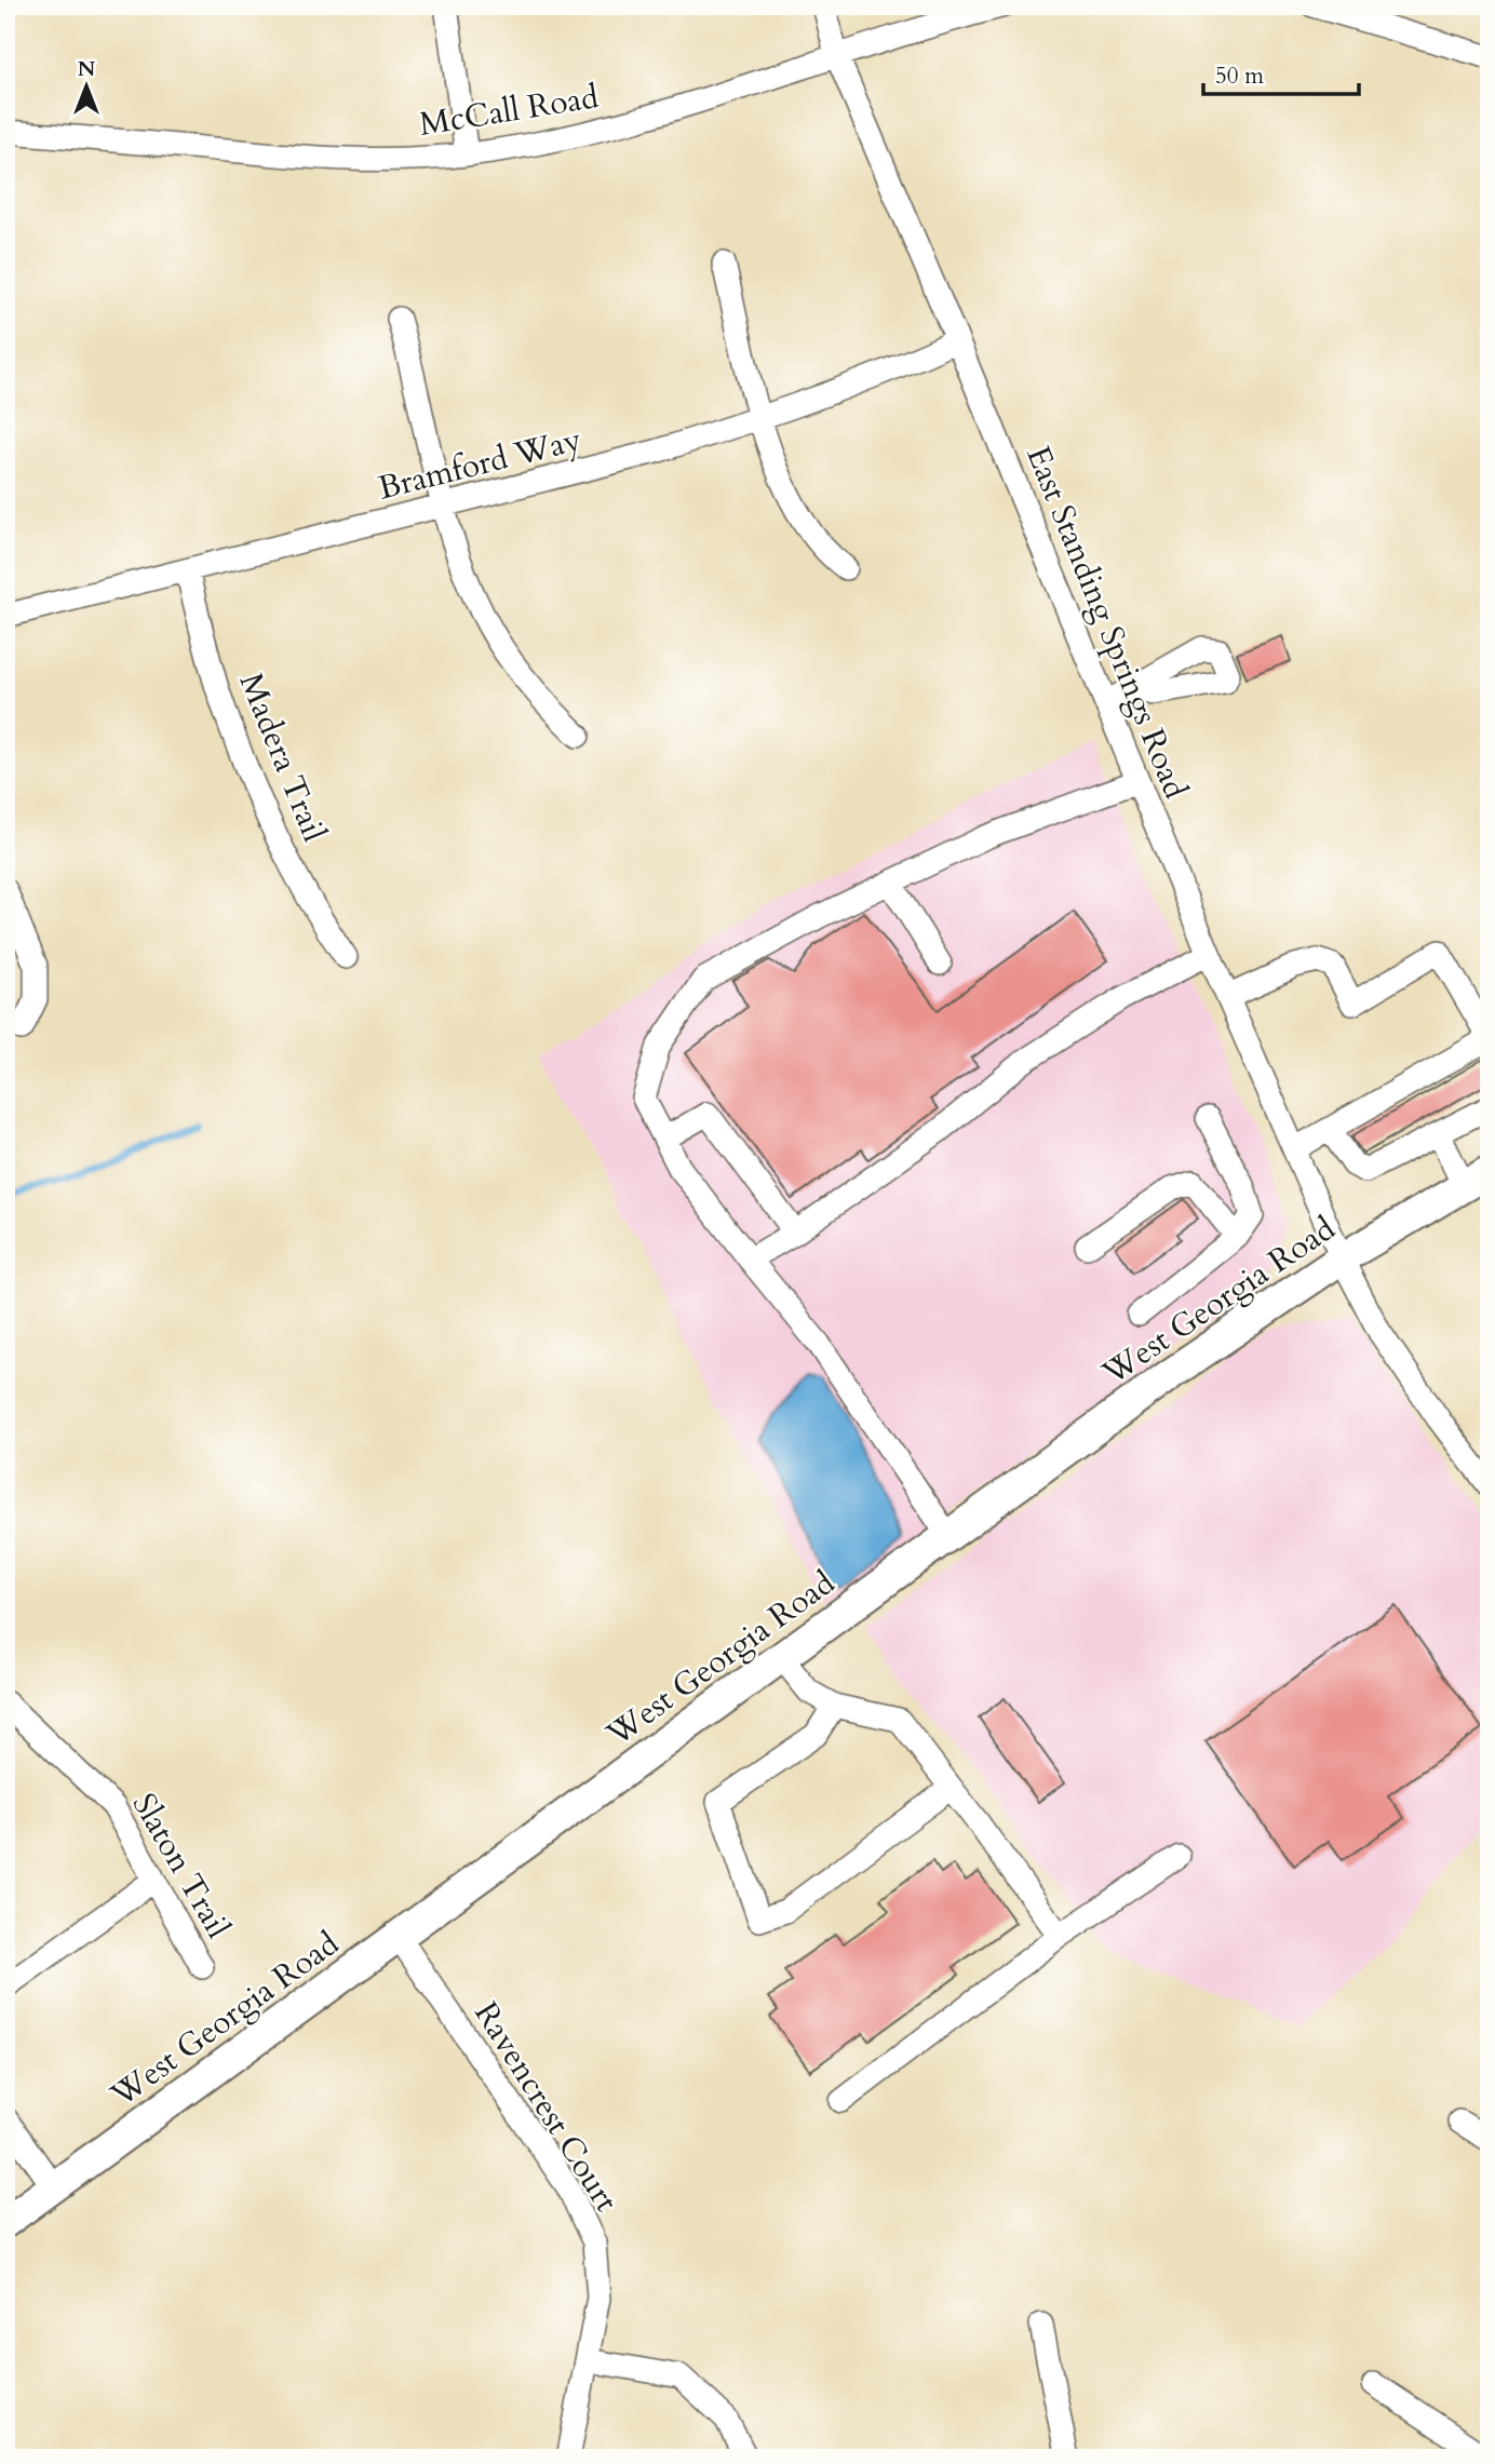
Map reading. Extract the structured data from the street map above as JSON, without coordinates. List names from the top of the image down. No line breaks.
{"streets":{"main road":["West Georgia Road"],"street":["McCall Road","Bramford Way","East Standing Springs Road","Madera Trail","Slaton Trail","Ravencrest Court"]},"crossings":[["McCall Road","East Standing Springs Road"],["Bramford Way","East Standing Springs Road"],["Bramford Way","Madera Trail"],["East Standing Springs Road","West Georgia Road"],["West Georgia Road","Ravencrest Court"]],"scale_bar":"50 m","north":"top"}
